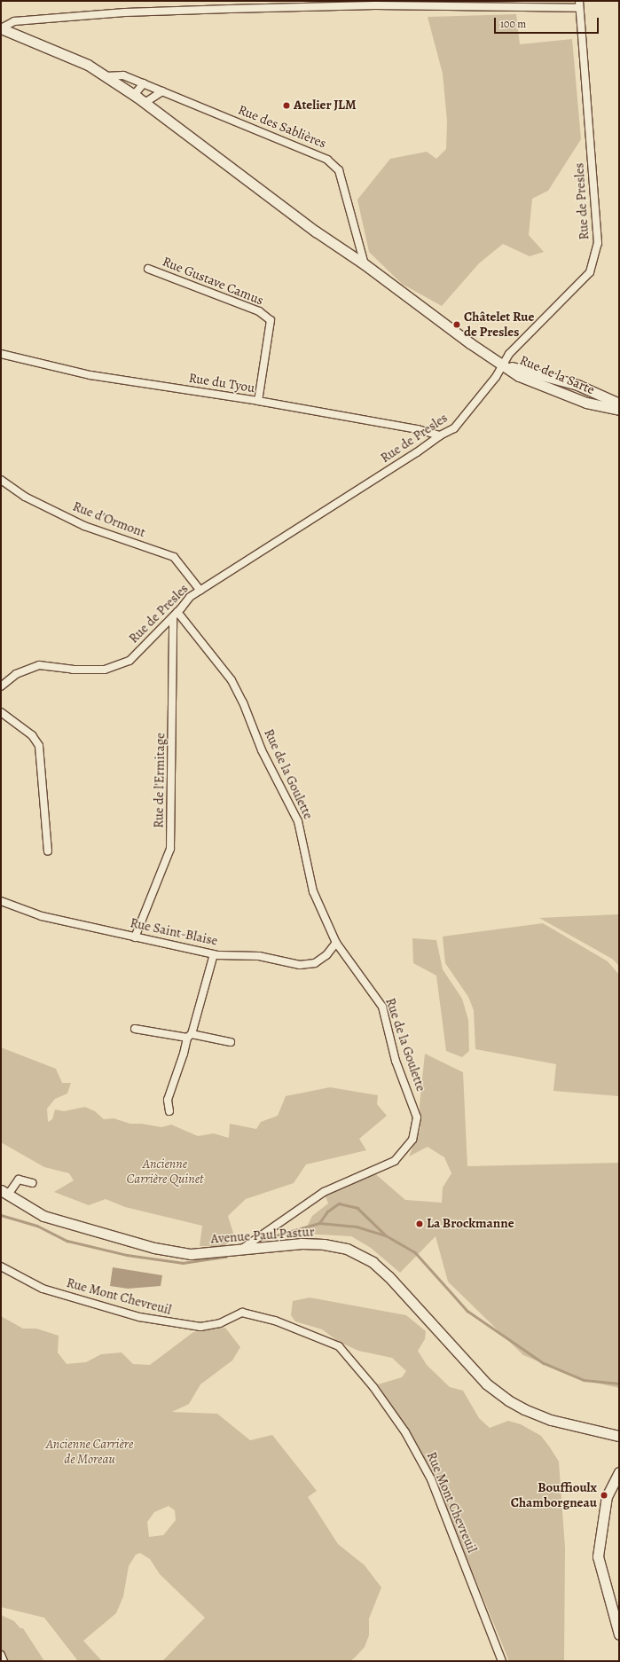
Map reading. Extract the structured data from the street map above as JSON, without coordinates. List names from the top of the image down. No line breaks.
{"streets":{"main road":["Rue de la Sarte","Avenue Paul Pastur"],"street":["Rue des Sablières","Rue de Presles","Rue Gustave Camus","Rue du Tyou","Rue d'Ormont","Rue de la Goulette","Rue de l'Ermitage","Rue Saint-Blaise","Rue Mont Chevreuil"]},"crossings":[["Rue de Presles","Rue de la Sarte"],["Rue de Presles","Rue du Tyou"],["Rue de Presles","Rue d'Ormont"],["Rue de Presles","Rue de la Goulette"],["Rue de Presles","Rue de l'Ermitage"],["Rue Gustave Camus","Rue du Tyou"],["Rue de la Goulette","Rue de l'Ermitage"],["Rue de la Goulette","Rue Saint-Blaise"],["Rue de la Goulette","Avenue Paul Pastur"],["Rue de l'Ermitage","Rue Saint-Blaise"]],"parks":["Ancienne Carrière Quinet","Ancienne Carrière de Moreau"],"places":["Atelier JLM","Châtelet Rue de Presles","La Brockmanne","Bouffioulx Chamborgneau"],"scale_bar":"100 m"}
